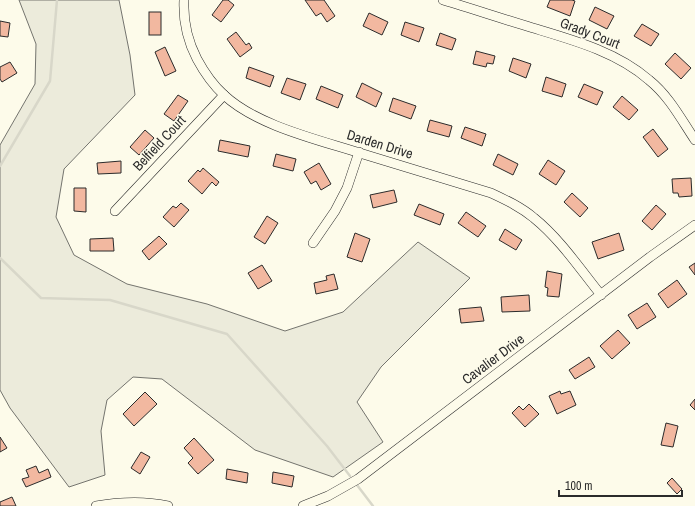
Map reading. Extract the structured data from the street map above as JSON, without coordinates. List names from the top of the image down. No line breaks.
{"streets":{"street":["Grady Court","Belfield Court","Darden Drive","Cavalier Drive"]},"crossings":[["Belfield Court","Darden Drive"],["Darden Drive","Cavalier Drive"]],"scale_bar":"100 m"}
